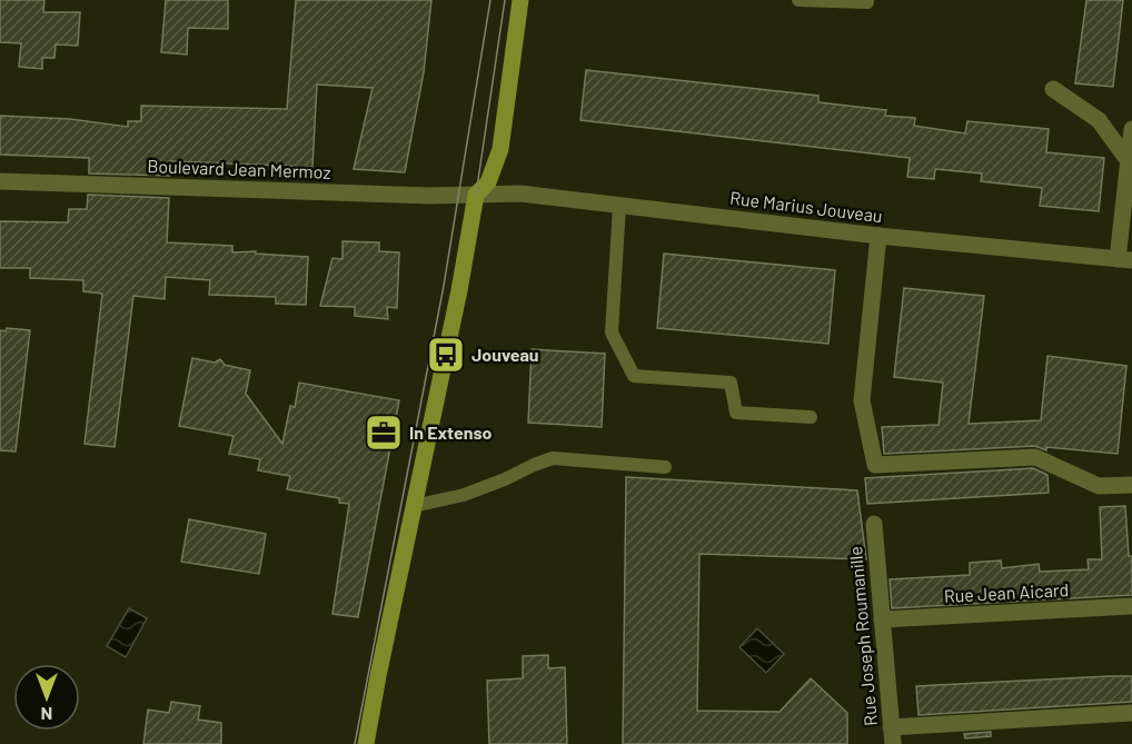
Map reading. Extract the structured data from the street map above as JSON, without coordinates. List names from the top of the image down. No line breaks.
{"streets":{"street":["Boulevard Jean Mermoz","Rue Marius Jouveau","Rue Jean Aicard","Rue Joseph Roumanille"]},"crossings":[["Boulevard Jean Mermoz","Rue Marius Jouveau"],["Rue Jean Aicard","Rue Joseph Roumanille"]],"places":{"bus stop":["Jouveau"],"office":["In Extenso"]},"north":"bottom"}
